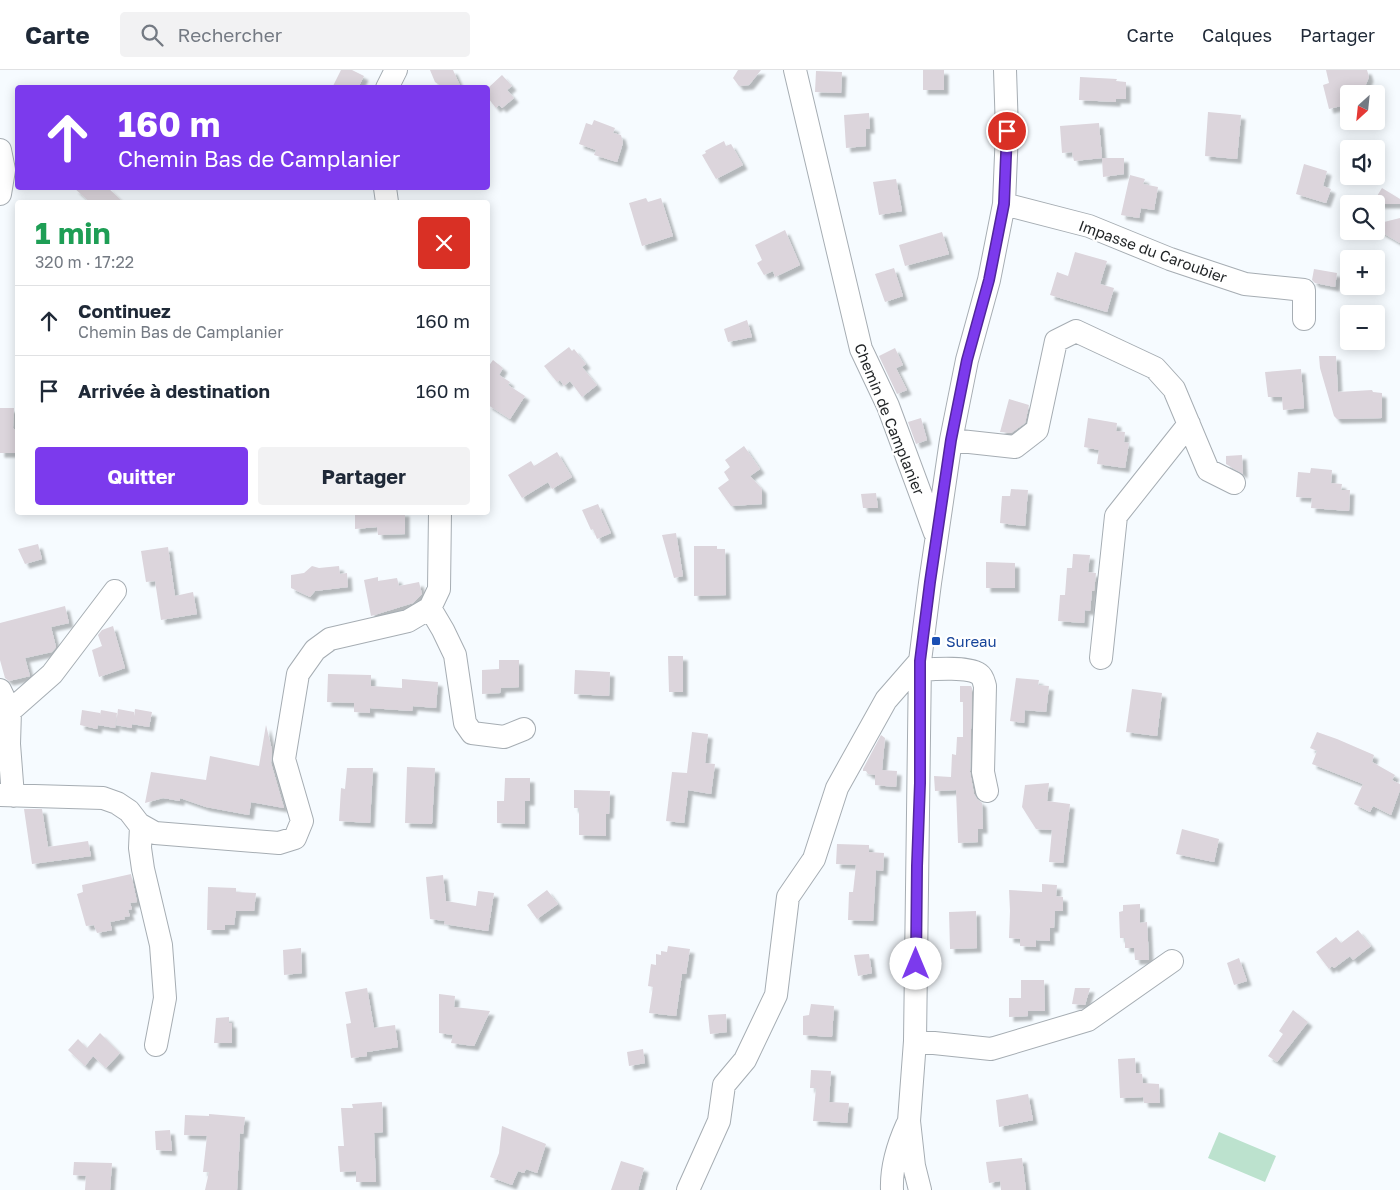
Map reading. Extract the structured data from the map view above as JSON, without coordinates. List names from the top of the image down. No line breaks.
{"streets":{"street":["Impasse du Caroubier","Chemin de Camplanier"]},"places":{"transit":["Sureau"]},"north":"bottom left","page":{"header":"Carte","search":"Rechercher","nav":["Carte","Calques","Partager"],"map_buttons":["+","−"],"turn":["160 m","Chemin Bas de Camplanier"],"heading":["1 min","320 m · 17:22"],"list":[{"name":"Continuez","note":"Chemin Bas de Camplanier","value":"160 m"},{"name":"Arrivée à destination","value":"160 m"}],"buttons":["Quitter","Partager"]}}
